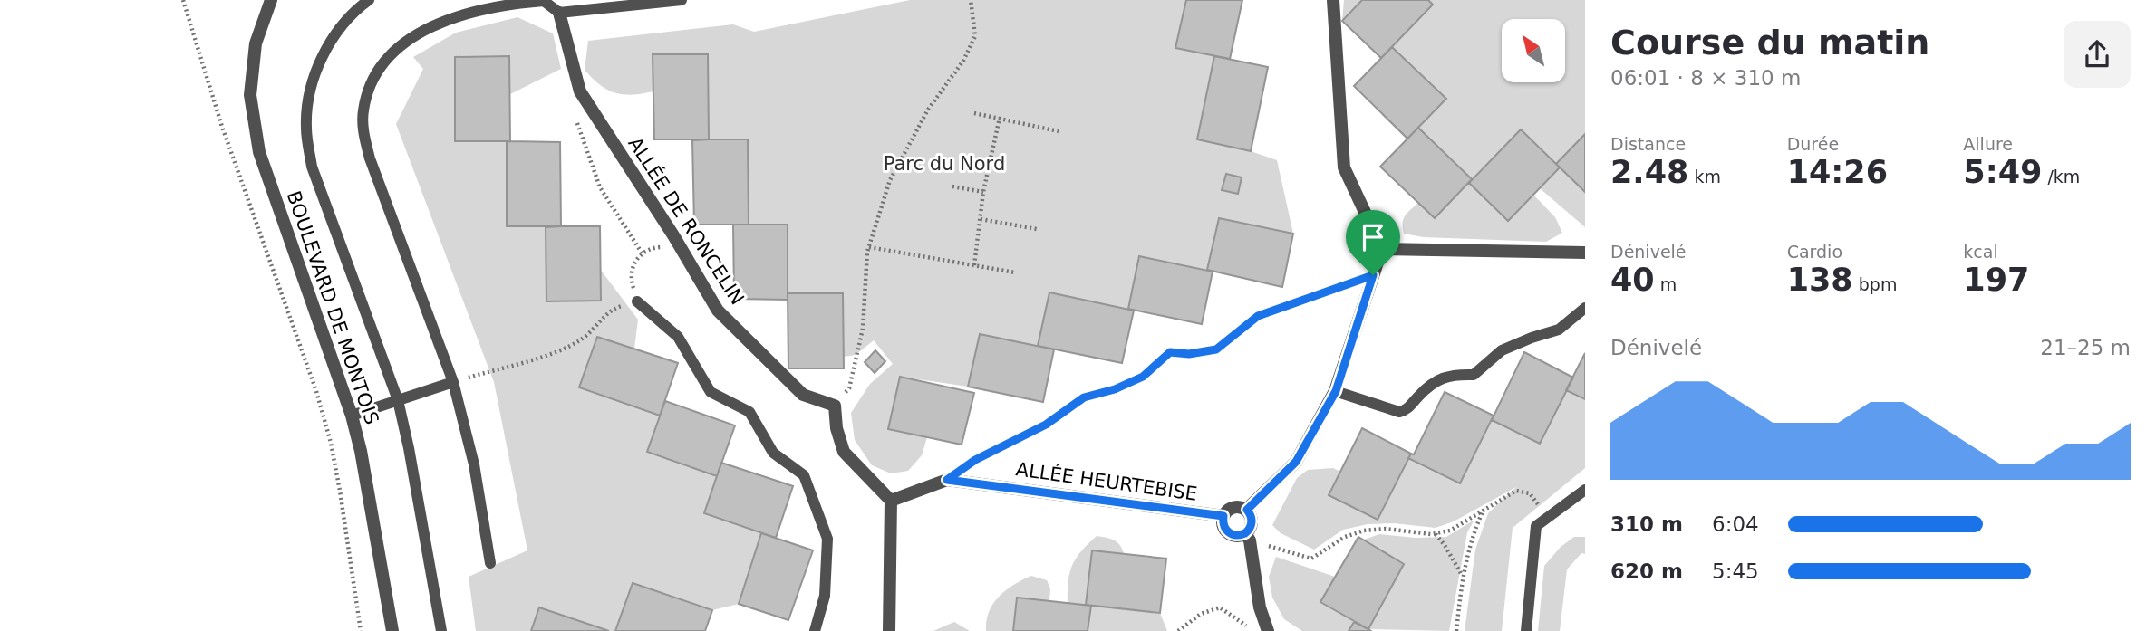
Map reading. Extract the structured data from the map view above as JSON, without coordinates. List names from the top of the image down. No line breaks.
{"streets":{"street":["ALLÉE DE RONCELIN","BOULEVARD DE MONTOIS","ALLÉE HEURTEBISE"]},"parks":["Parc du Nord"],"north":"top left","page":{"heading":["Course du matin","06:01 · 8 × 310 m"],"stats":[["Distance","2.48 km"],["Durée","14:26"],["Allure","5:49 /km"],["Dénivelé","40 m"],["Cardio","138 bpm"],["kcal","197"]],"chart":["Dénivelé","21–25 m"],"list":[{"name":"310 m","note":"6:04"},{"name":"620 m","note":"5:45"}]}}
